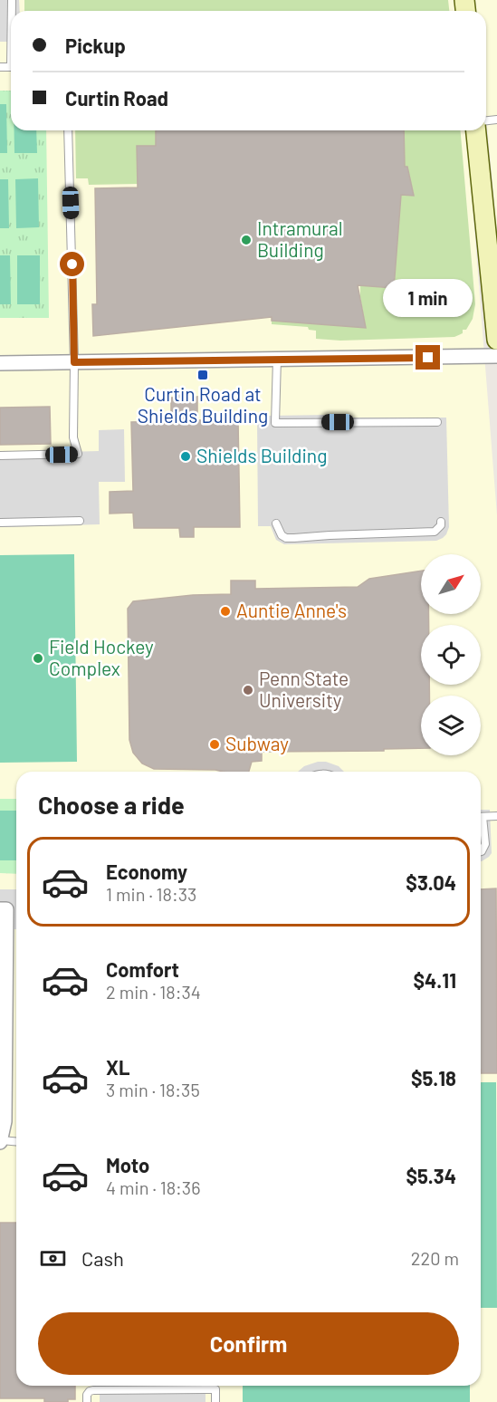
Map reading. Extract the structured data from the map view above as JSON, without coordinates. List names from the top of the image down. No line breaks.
{"places":{"other":["Intramural Building","Shields Building","Auntie Anne's","Field Hockey Complex","Penn State University","Subway"],"transit":["Curtin Road at Shields Building"]},"north":"top right","page":{"banner":["Pickup","Curtin Road"],"bubble":"1 min","heading":"Choose a ride","list":[{"name":"Economy","note":"1 min · 18:33","value":"$3.04"},{"name":"Comfort","note":"2 min · 18:34","value":"$4.11"},{"name":"XL","note":"3 min · 18:35","value":"$5.18"},{"name":"Moto","note":"4 min · 18:36","value":"$5.34"}],"pay":["Cash","220 m"],"buttons":"Confirm"}}
